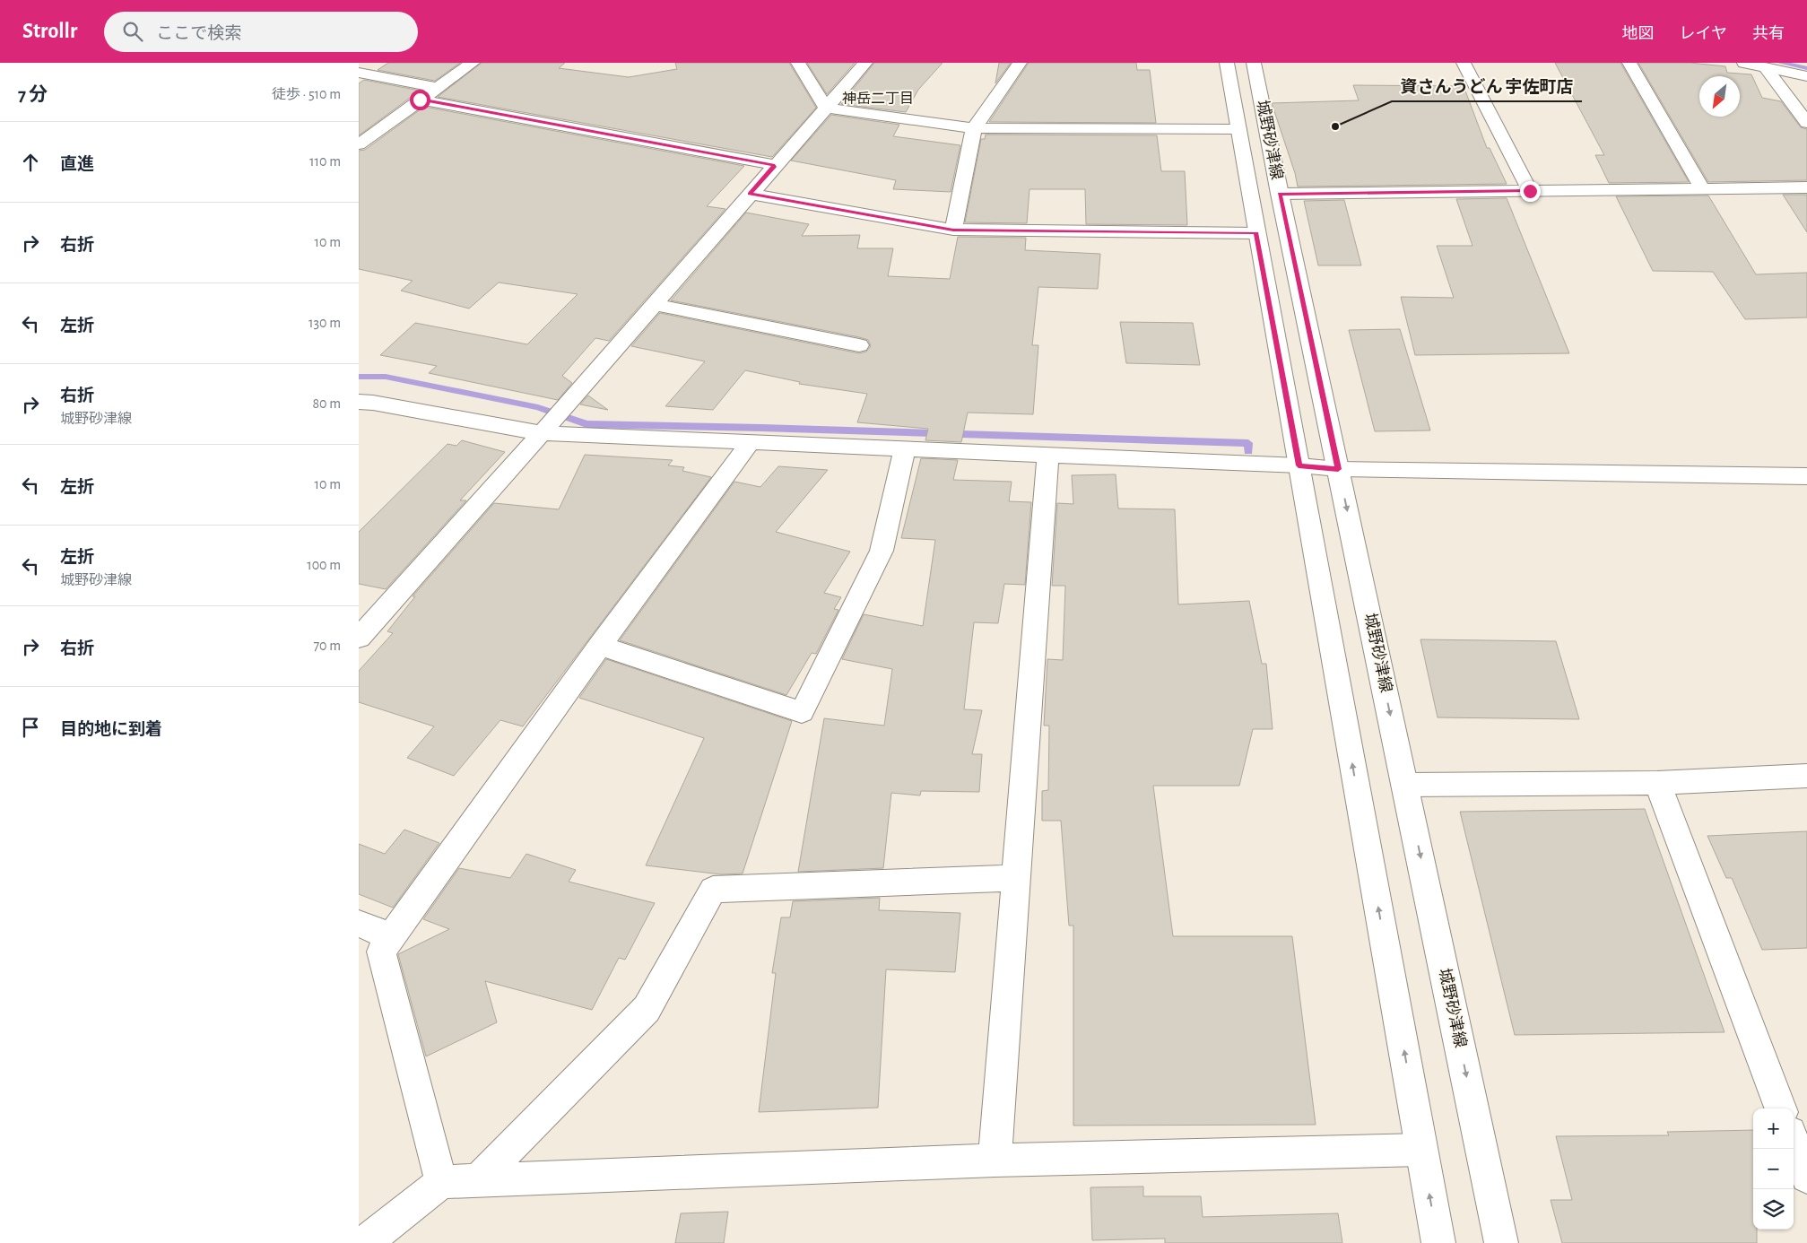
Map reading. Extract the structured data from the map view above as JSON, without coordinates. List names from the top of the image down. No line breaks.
{"streets":{"street":["城野砂津線"]},"districts":["神岳二丁目"],"places":["資さんうどん 宇佐町店"],"north":"bottom left","page":{"header":"Strollr","search":"ここで検索","nav":["地図","レイヤ","共有"],"heading":["7 分","徒歩 · 510 m"],"list":[["直進","110 m"],["右折","10 m"],["左折","130 m"],["右折","城野砂津線","80 m"],["左折","10 m"],["左折","城野砂津線","100 m"],["右折","70 m"],"目的地に到着"],"map_buttons":["+","−"]}}
